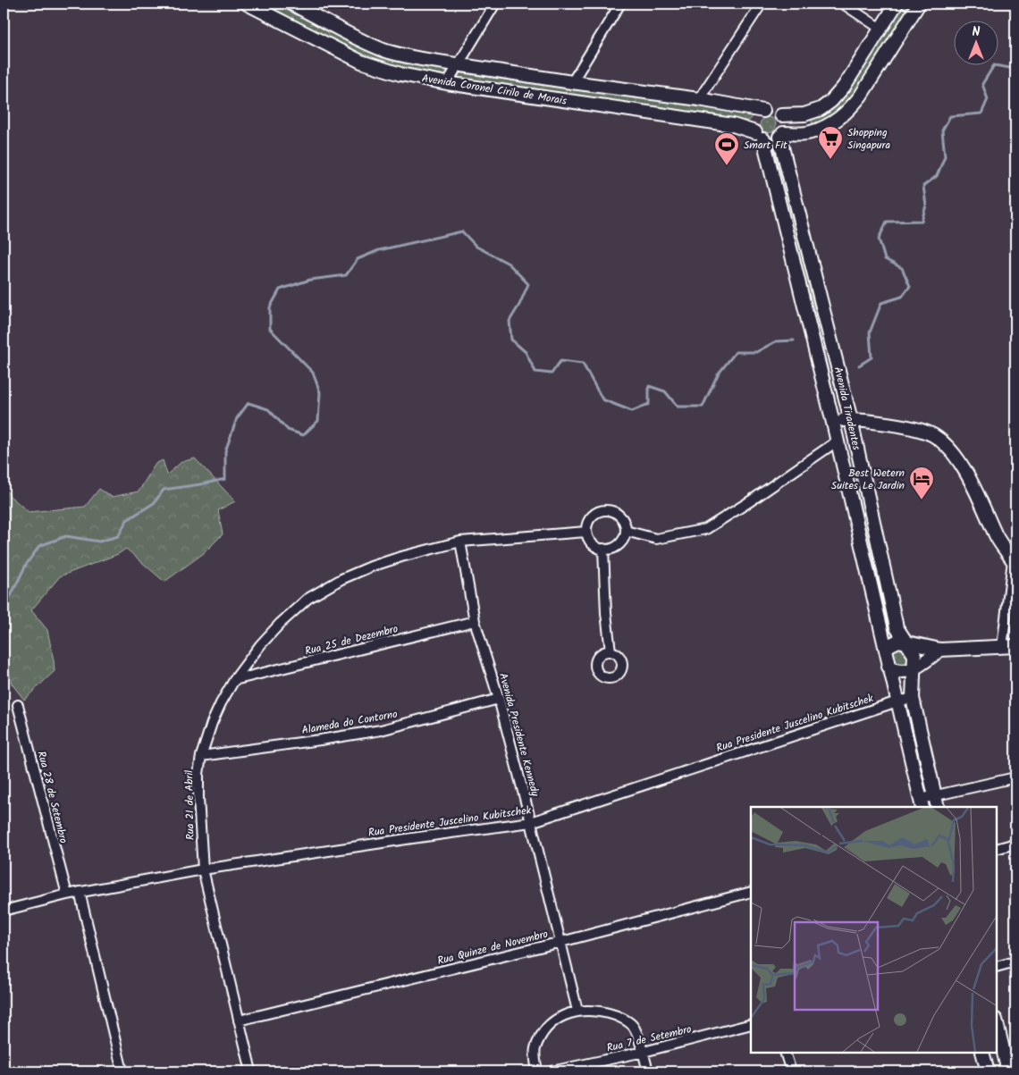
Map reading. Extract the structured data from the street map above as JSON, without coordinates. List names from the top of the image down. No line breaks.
{"streets":{"main road":["Avenida Coronel Cirilo de Morais","Avenida Tiradentes"],"street":["Rua 25 de Dezembro","Alameda do Contorno","Rua Presidente Juscelino Kubitschek","Avenida Presidente Kennedy","Rua 28 de Setembro","Rua 21 de Abril","Rua Quinze de Novembro","Rua 7 de Setembro"]},"crossings":[["Avenida Coronel Cirilo de Morais","Avenida Tiradentes"],["Avenida Tiradentes","Rua Presidente Juscelino Kubitschek"],["Rua 25 de Dezembro","Avenida Presidente Kennedy"],["Rua 25 de Dezembro","Rua 21 de Abril"],["Alameda do Contorno","Avenida Presidente Kennedy"],["Alameda do Contorno","Rua 21 de Abril"],["Rua Presidente Juscelino Kubitschek","Avenida Presidente Kennedy"],["Rua Presidente Juscelino Kubitschek","Rua 28 de Setembro"],["Rua Presidente Juscelino Kubitschek","Rua 21 de Abril"],["Avenida Presidente Kennedy","Rua 21 de Abril"],["Avenida Presidente Kennedy","Rua Quinze de Novembro"],["Rua 21 de Abril","Rua Quinze de Novembro"]],"places":{"supermarket":["Shopping Singapura"],"sports":["Smart Fit"],"hotel":["Best Wetern Suites Le Jardin"]},"north":"top"}
